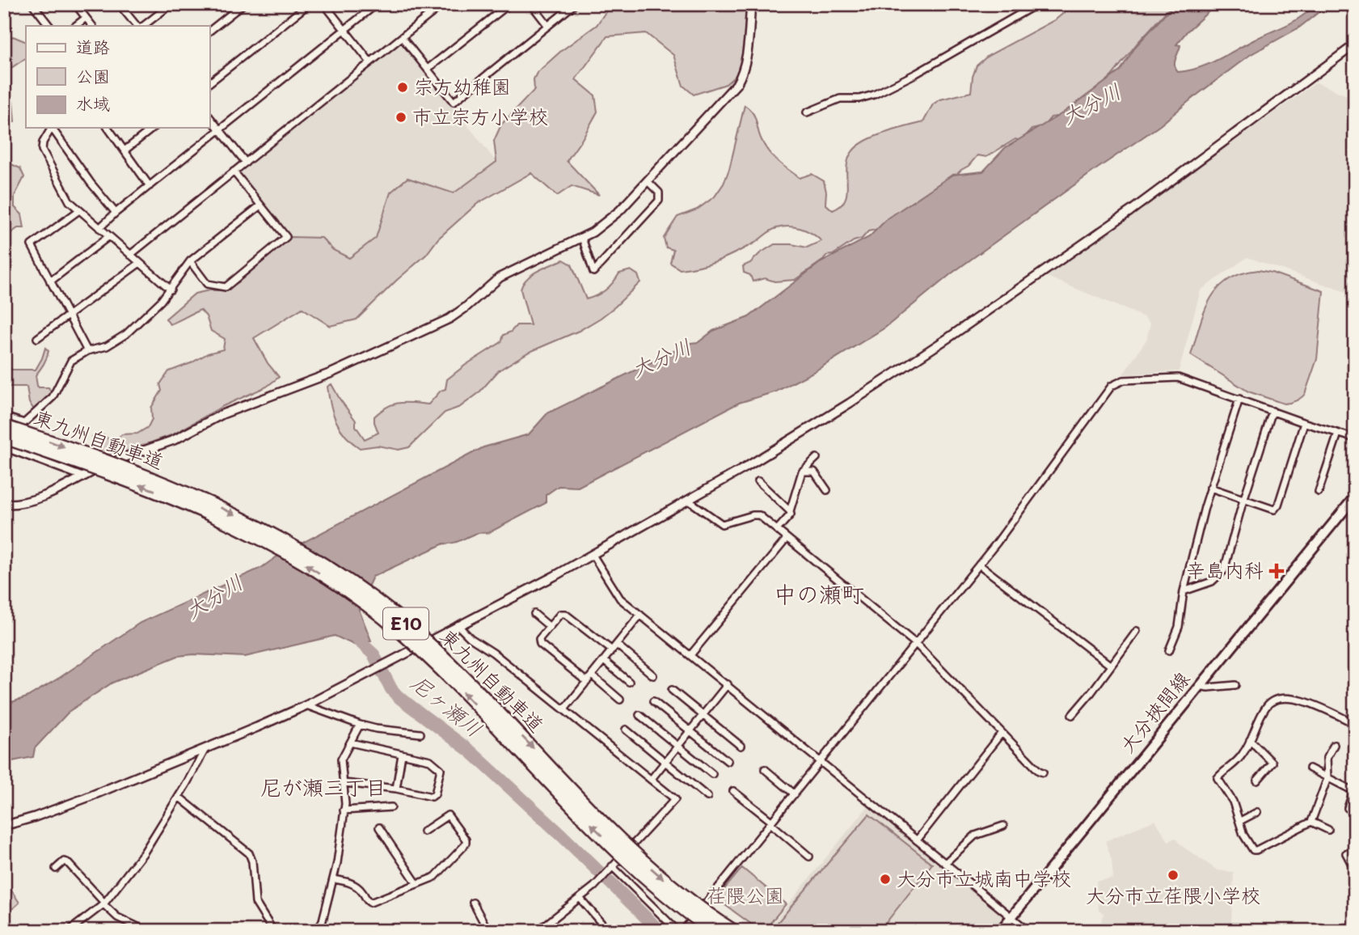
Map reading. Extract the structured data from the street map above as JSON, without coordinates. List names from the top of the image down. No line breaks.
{"streets":{"highway":["東九州自動車道","E10"],"main road":["大分挾間線"]},"districts":["中の瀬町","尼が瀬三丁目"],"water":["大分川","尼ヶ瀬川"],"parks":["荏隈公園"],"places":{"other":["宗方幼稚園","市立宗方小学校","大分市立荏隈小学校","大分市立城南中学校"],"health":["辛島内科"]},"legend":["道路","公園","水域"]}
